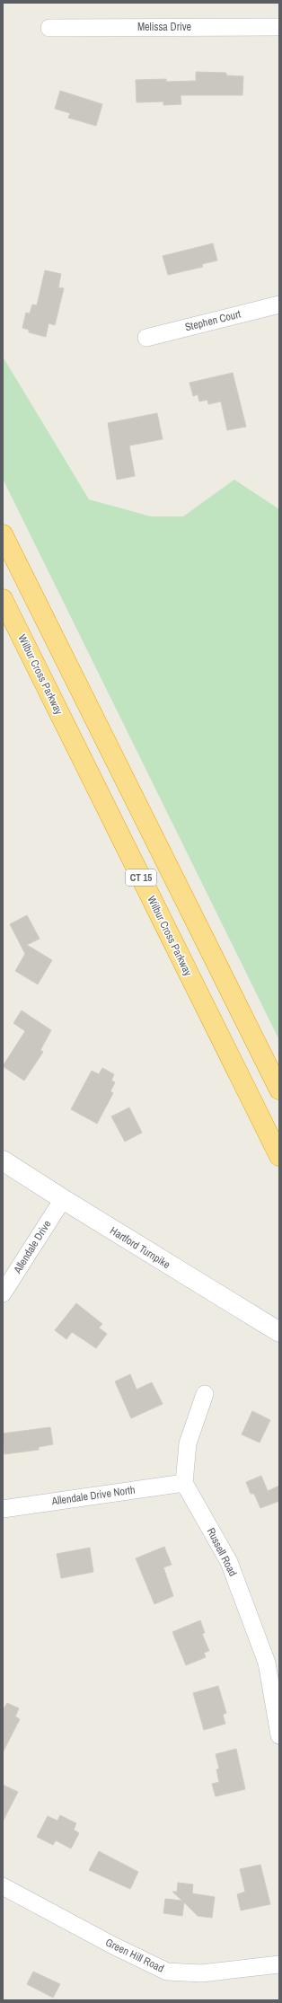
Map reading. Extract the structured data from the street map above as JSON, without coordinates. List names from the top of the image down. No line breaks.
{"streets":{"highway":["Wilbur Cross Parkway","CT 15"],"main road":["Hartford Turnpike"],"street":["Melissa Drive","Stephen Court","Allendale Drive","Allendale Drive North","Russell Road","Green Hill Road"]},"crossings":[["Allendale Drive","Hartford Turnpike"],["Allendale Drive North","Russell Road"]]}
